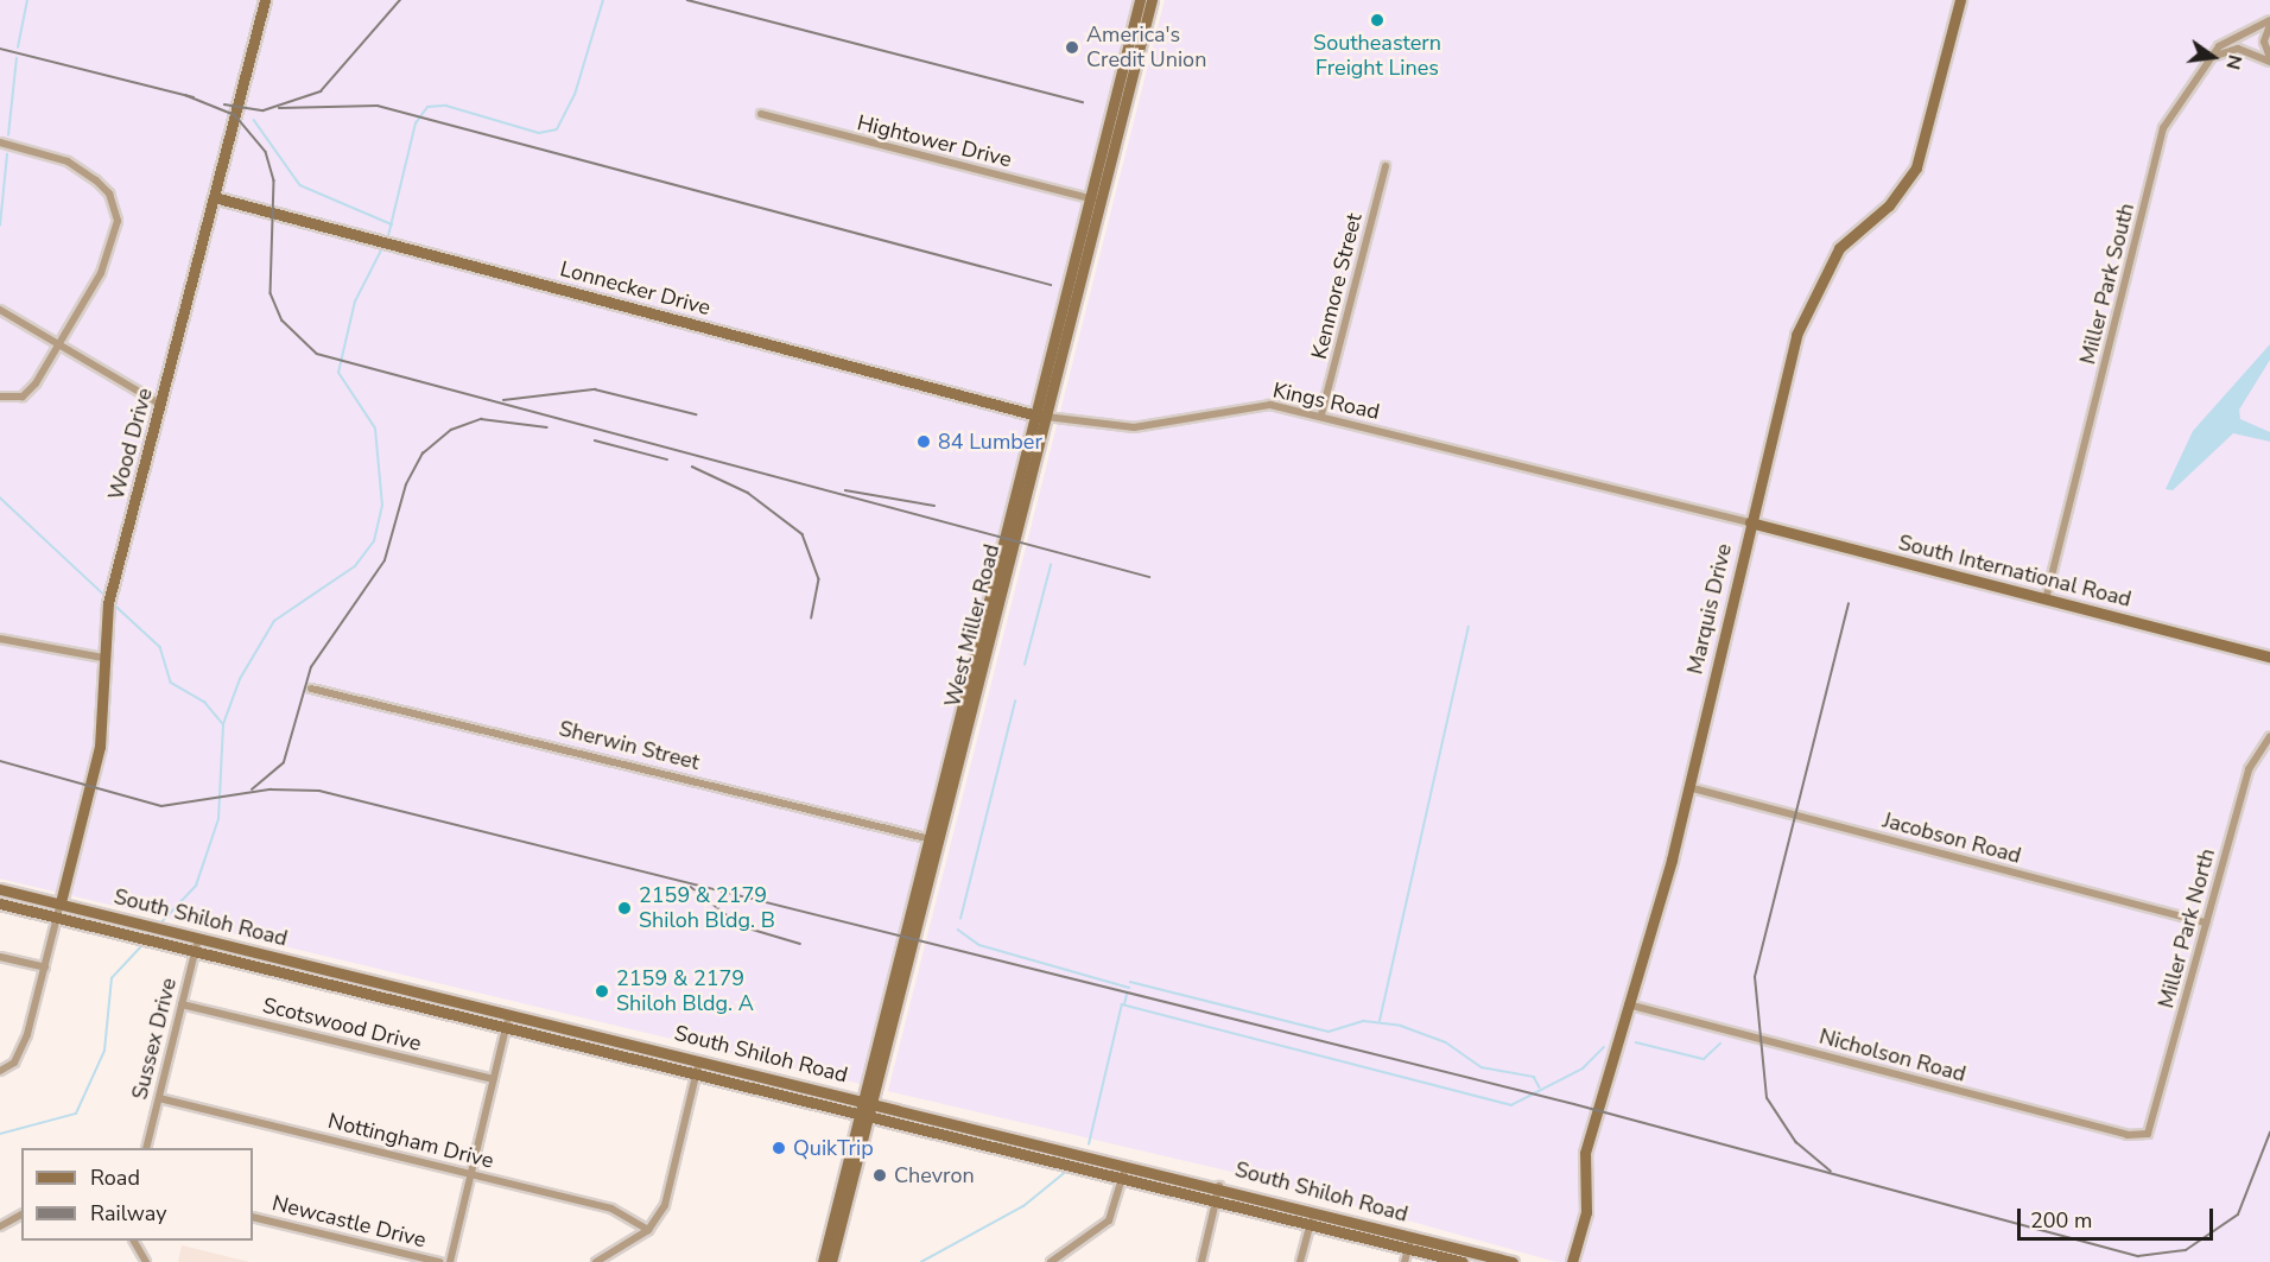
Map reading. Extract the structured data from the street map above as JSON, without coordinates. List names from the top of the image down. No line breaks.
{"streets":{"main road":["Lonnecker Drive","Wood Drive","South International Road","Marquis Drive","West Miller Road","South Shiloh Road"],"street":["Hightower Drive","Miller Park South","Kenmore Street","Kings Road","Sherwin Street","Jacobson Road","Miller Park North","Scotswood Drive","Sussex Drive","Nicholson Road","Nottingham Drive","Newcastle Drive"]},"crossings":[["Hightower Drive","West Miller Road"],["Miller Park South","South International Road"],["Kenmore Street","Kings Road"],["Lonnecker Drive","Kings Road"],["Lonnecker Drive","Wood Drive"],["Lonnecker Drive","West Miller Road"],["Kings Road","South International Road"],["Kings Road","Marquis Drive"],["Kings Road","West Miller Road"],["Wood Drive","South Shiloh Road"],["South International Road","Marquis Drive"],["Marquis Drive","Jacobson Road"],["Marquis Drive","Nicholson Road"],["West Miller Road","Sherwin Street"],["West Miller Road","South Shiloh Road"],["Jacobson Road","Miller Park North"],["South Shiloh Road","Sussex Drive"],["Miller Park North","Nicholson Road"],["Scotswood Drive","Sussex Drive"],["Sussex Drive","Nottingham Drive"]],"places":["Southeastern Freight Lines","America's Credit Union","84 Lumber","2159 & 2179 Shiloh Bldg. B","2159 & 2179 Shiloh Bldg. A","QuikTrip","Chevron"],"legend":["Road","Railway"],"scale_bar":"200 m","north":"right"}
